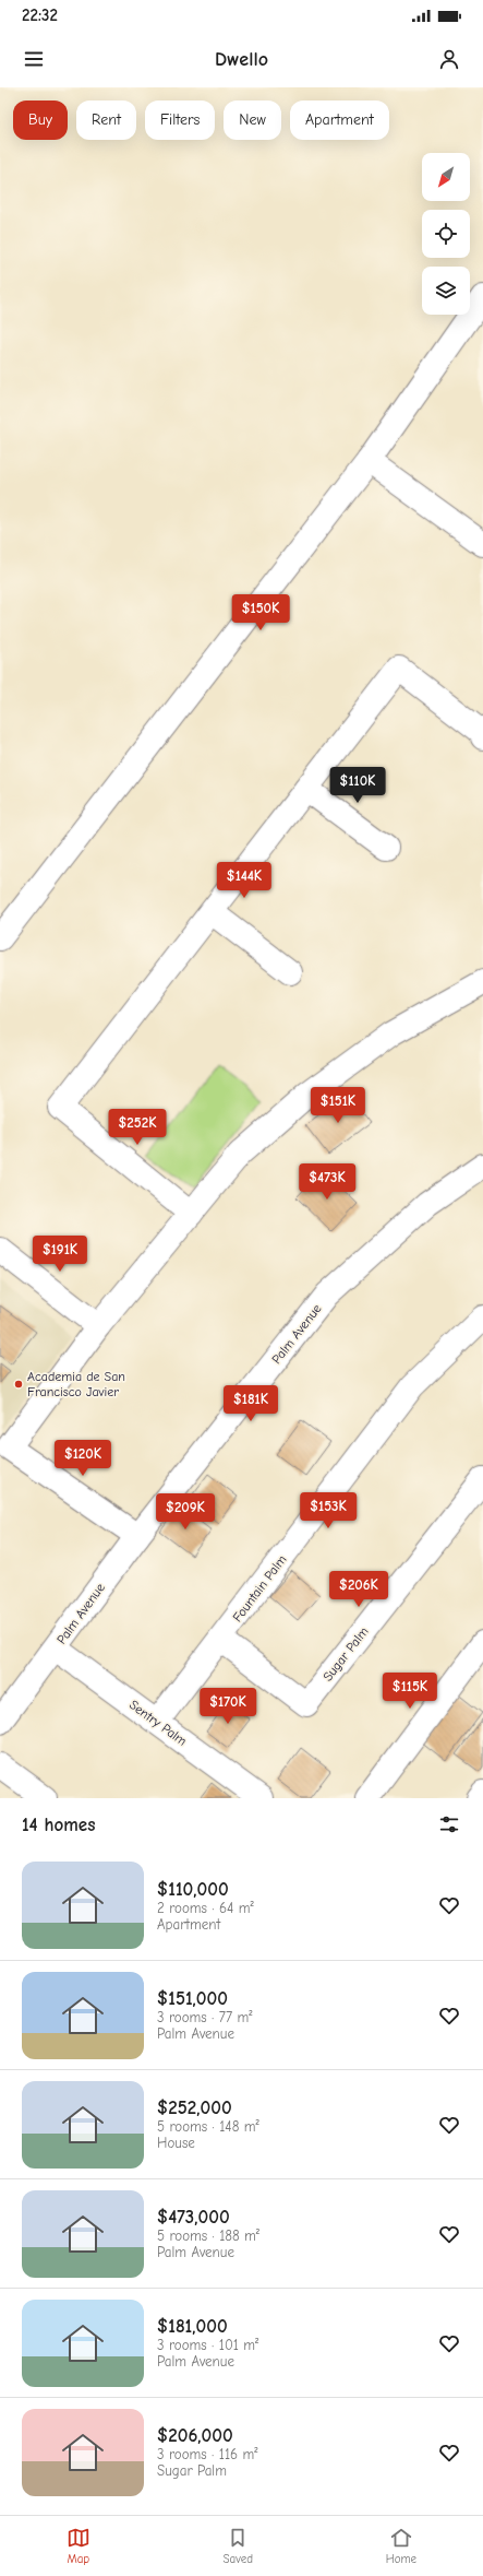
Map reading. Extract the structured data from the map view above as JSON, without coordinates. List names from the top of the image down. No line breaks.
{"streets":{"street":["Palm Avenue","Fountain Palm","Sugar Palm","Sentry Palm"]},"crossings":[["Palm Avenue","Sentry Palm"],["Fountain Palm","Sugar Palm"],["Fountain Palm","Sentry Palm"]],"places":["Academia de San Francisco Javier"],"north":"bottom left","page":{"status":"22:32","header":"Dwello","chip":["Buy","Rent","Filters","New","Apartment"],"price":["$150K","$110K","$144K","$151K","$252K","$473K","$191K","$181K","$120K","$153K","$209K","$206K","$115K","$170K"],"heading":"14 homes","list":[{"name":"$110,000","note":"2 rooms · 64 m² · Apartment"},{"name":"$151,000","note":"3 rooms · 77 m² · Palm Avenue"},{"name":"$252,000","note":"5 rooms · 148 m² · House"},{"name":"$473,000","note":"5 rooms · 188 m² · Palm Avenue"},{"name":"$181,000","note":"3 rooms · 101 m² · Palm Avenue"},{"name":"$206,000","note":"3 rooms · 116 m² · Sugar Palm"}],"tabs":["Map","Saved","Home"]}}
